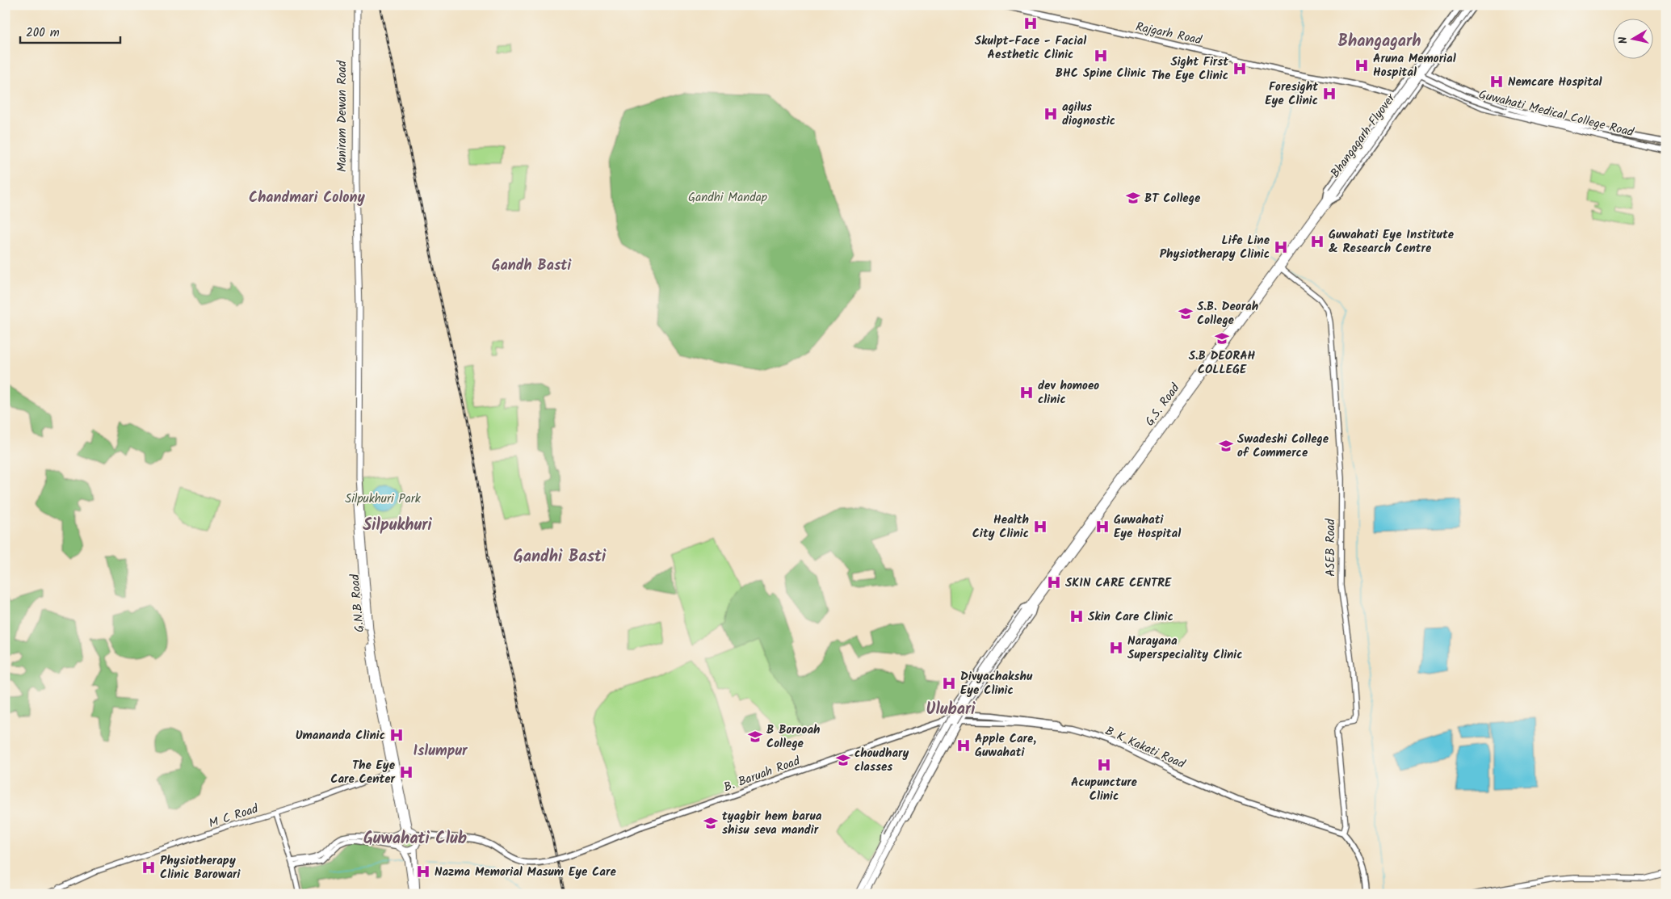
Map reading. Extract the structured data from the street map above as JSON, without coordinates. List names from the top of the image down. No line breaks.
{"streets":{"main road":["Rajgarh Road","Guwahati Medical College Road","Maniram Dewan Road","Bhangagarh Flyover","G.S. Road","G.N.B Road","B K Kakati Road","B. Baruah Road"],"street":["ASEB Road","M C Road"]},"crossings":[["Guwahati Medical College Road","Bhangagarh Flyover"],["Maniram Dewan Road","G.N.B Road"],["Bhangagarh Flyover","G.S. Road"],["G.S. Road","ASEB Road"],["ASEB Road","B K Kakati Road"],["G.N.B Road","M C Road"],["B K Kakati Road","B. Baruah Road"]],"districts":["Bhangagarh","Chandmari Colony","Gandh Basti","Silpukhuri","Gandhi Basti","Ulubari","Islumpur","Guwahati Club"],"parks":["Gandhi Mandap","Silpukhuri Park"],"places":{"hospital":["Skulpt-Face - Facial Aesthetic Clinic","BHC Spine Clinic","Aruna Memorial Hospital","Sight First The Eye Clinic","Nemcare Hospital","Foresight Eye Clinic","agilus diognostic","Guwahati Eye Institute & Research Centre","Life Line Physiotherapy Clinic","dev homoeo clinic","Health City Clinic","Guwahati Eye Hospital","SKIN CARE CENTRE","Skin Care Clinic","Narayana Superspeciality Clinic","Divyachakshu Eye Clinic","Umananda Clinic","Apple Care, Guwahati","Acupuncture Clinic","The Eye Care Center","Physiotherapy Clinic Barowari","Nazma Memorial Masum Eye Care"],"school or university":["BT College","S.B. Deorah College","S.B DEORAH COLLEGE","Swadeshi College of Commerce","B Borooah College","choudhary classes","tyagbir hem barua shisu seva mandir"]},"scale_bar":"200 m","north":"left"}
